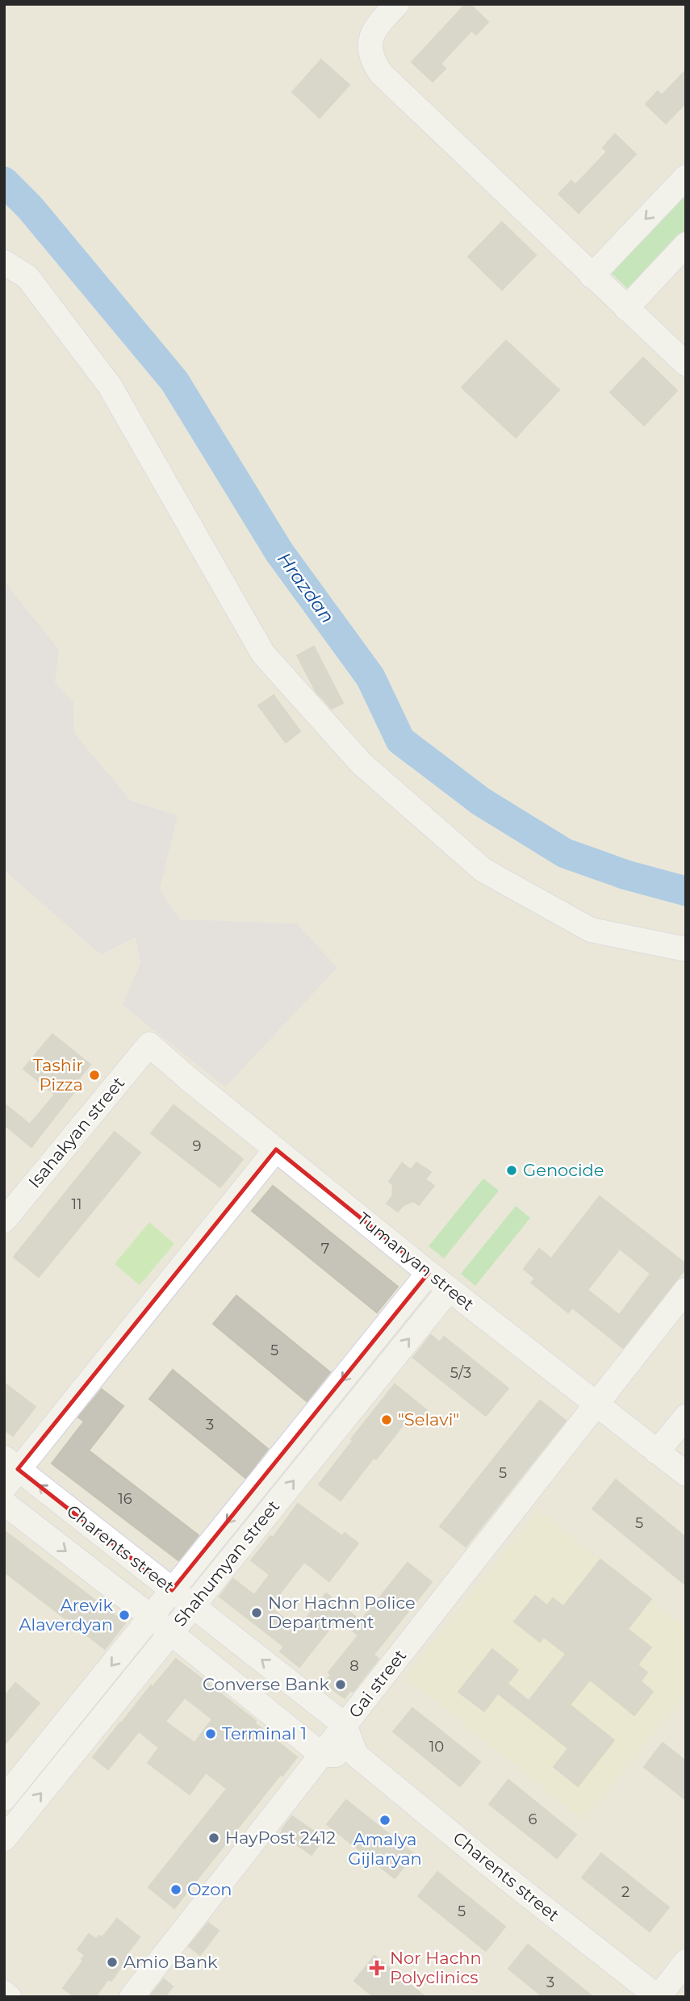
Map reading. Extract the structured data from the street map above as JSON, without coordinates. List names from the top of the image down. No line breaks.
{"streets":{"street":["Isahakyan street","Tumanyan street","Charents street","Shahumyan street","Gai street"]},"crossings":[["Isahakyan street","Tumanyan street"],["Tumanyan street","Shahumyan street"],["Tumanyan street","Gai street"],["Charents street","Shahumyan street"],["Charents street","Gai street"]],"water":["Hrazdan"],"places":{"other":["Tashir Pizza","Genocide","\"Selavi\"","Nor Hachn Police Department","Arevik Alaverdyan","Converse Bank","Terminal 1","Amalya Gijlaryan","HayPost 2412","Ozon","Amio Bank"],"health":["Nor Hachn Polyclinics"]},"house_numbers":["9","11","7","5","5/3","3","5","16","5","8","10","6","2","5","3"]}
